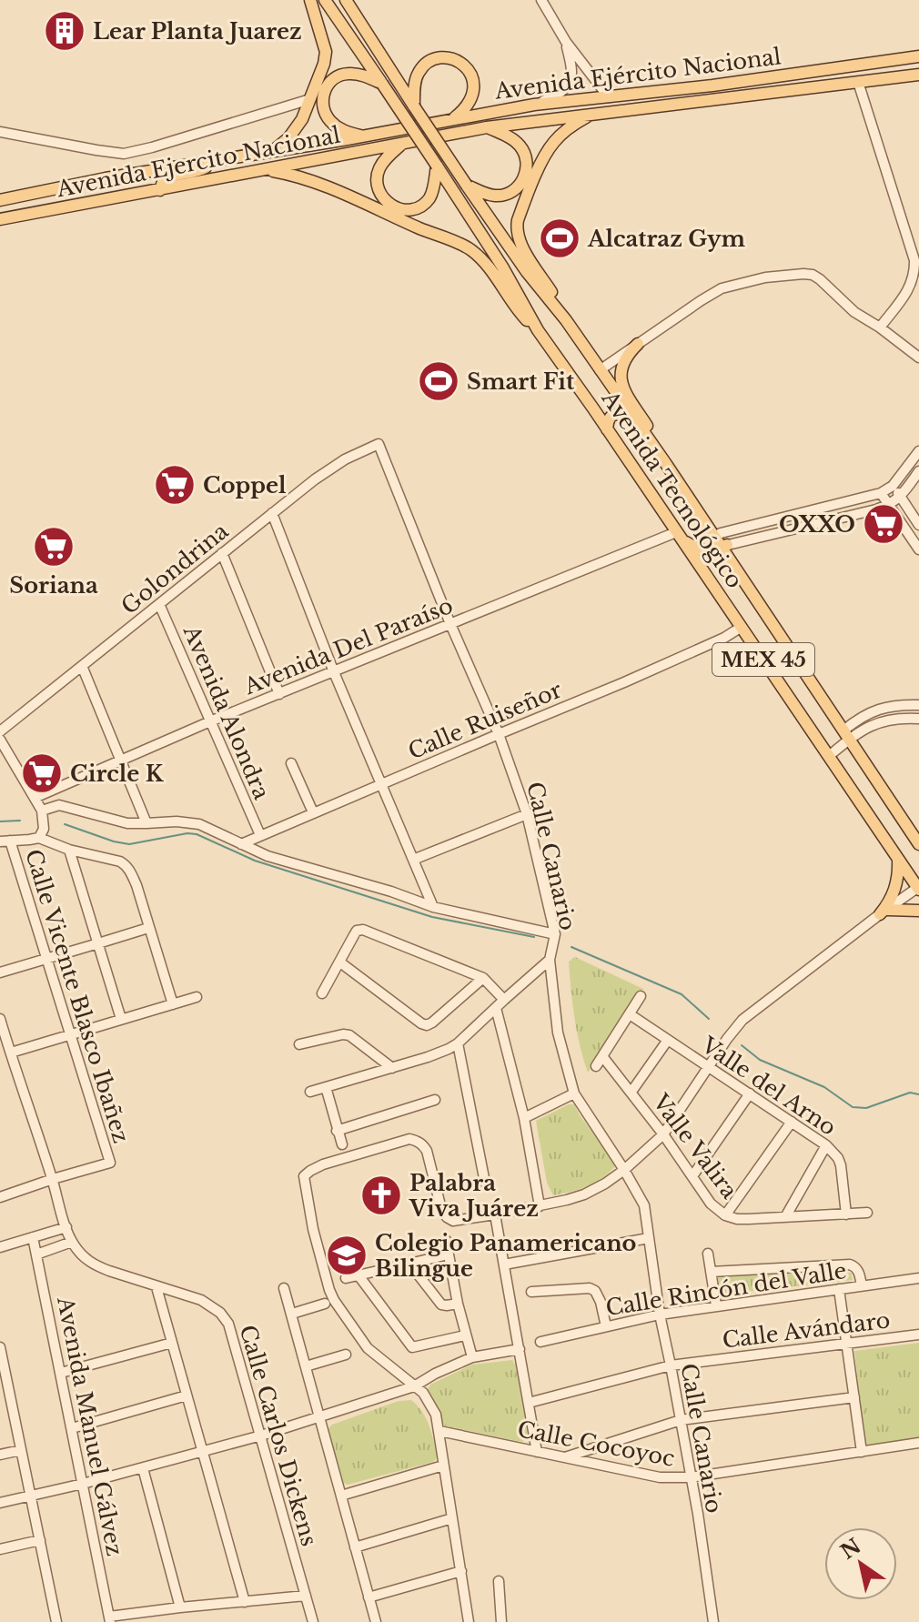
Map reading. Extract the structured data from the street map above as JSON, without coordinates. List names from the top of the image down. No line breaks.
{"streets":{"main road":["Avenida Ejército Nacional","Avenida Ejercito Nacional","Avenida Tecnológico","MEX 45"],"street":["Golondrina","Avenida Del Paraíso","Avenida Alondra","Calle Ruiseñor","Calle Canario","Calle Vicente Blasco Ibañez","Valle del Arno","Valle Valira","Calle Rincón del Valle","Calle Avándaro","Avenida Manuel Gálvez","Calle Carlos Dickens","Calle Cocoyoc"]},"crossings":[["Avenida Ejército Nacional","Avenida Ejercito Nacional"],["Avenida Tecnológico","Avenida Del Paraíso"],["Avenida Tecnológico","Calle Ruiseñor"],["Golondrina","Avenida Alondra"],["Golondrina","Calle Canario"],["Avenida Del Paraíso","Avenida Alondra"],["Avenida Del Paraíso","Calle Canario"],["Avenida Alondra","Calle Ruiseñor"],["Calle Ruiseñor","Calle Canario"],["Calle Canario","Calle Rincón del Valle"],["Calle Canario","Calle Avándaro"],["Calle Canario","Calle Cocoyoc"],["Calle Vicente Blasco Ibañez","Calle Carlos Dickens"],["Valle del Arno","Valle Valira"]],"places":{"building":["Lear Planta Juarez"],"sports":["Alcatraz Gym","Smart Fit"],"supermarket":["Coppel","OXXO","Soriana","Circle K"],"church":["Palabra Viva Juárez"],"school or university":["Colegio Panamericano Bilingue"]},"north":"top left"}
